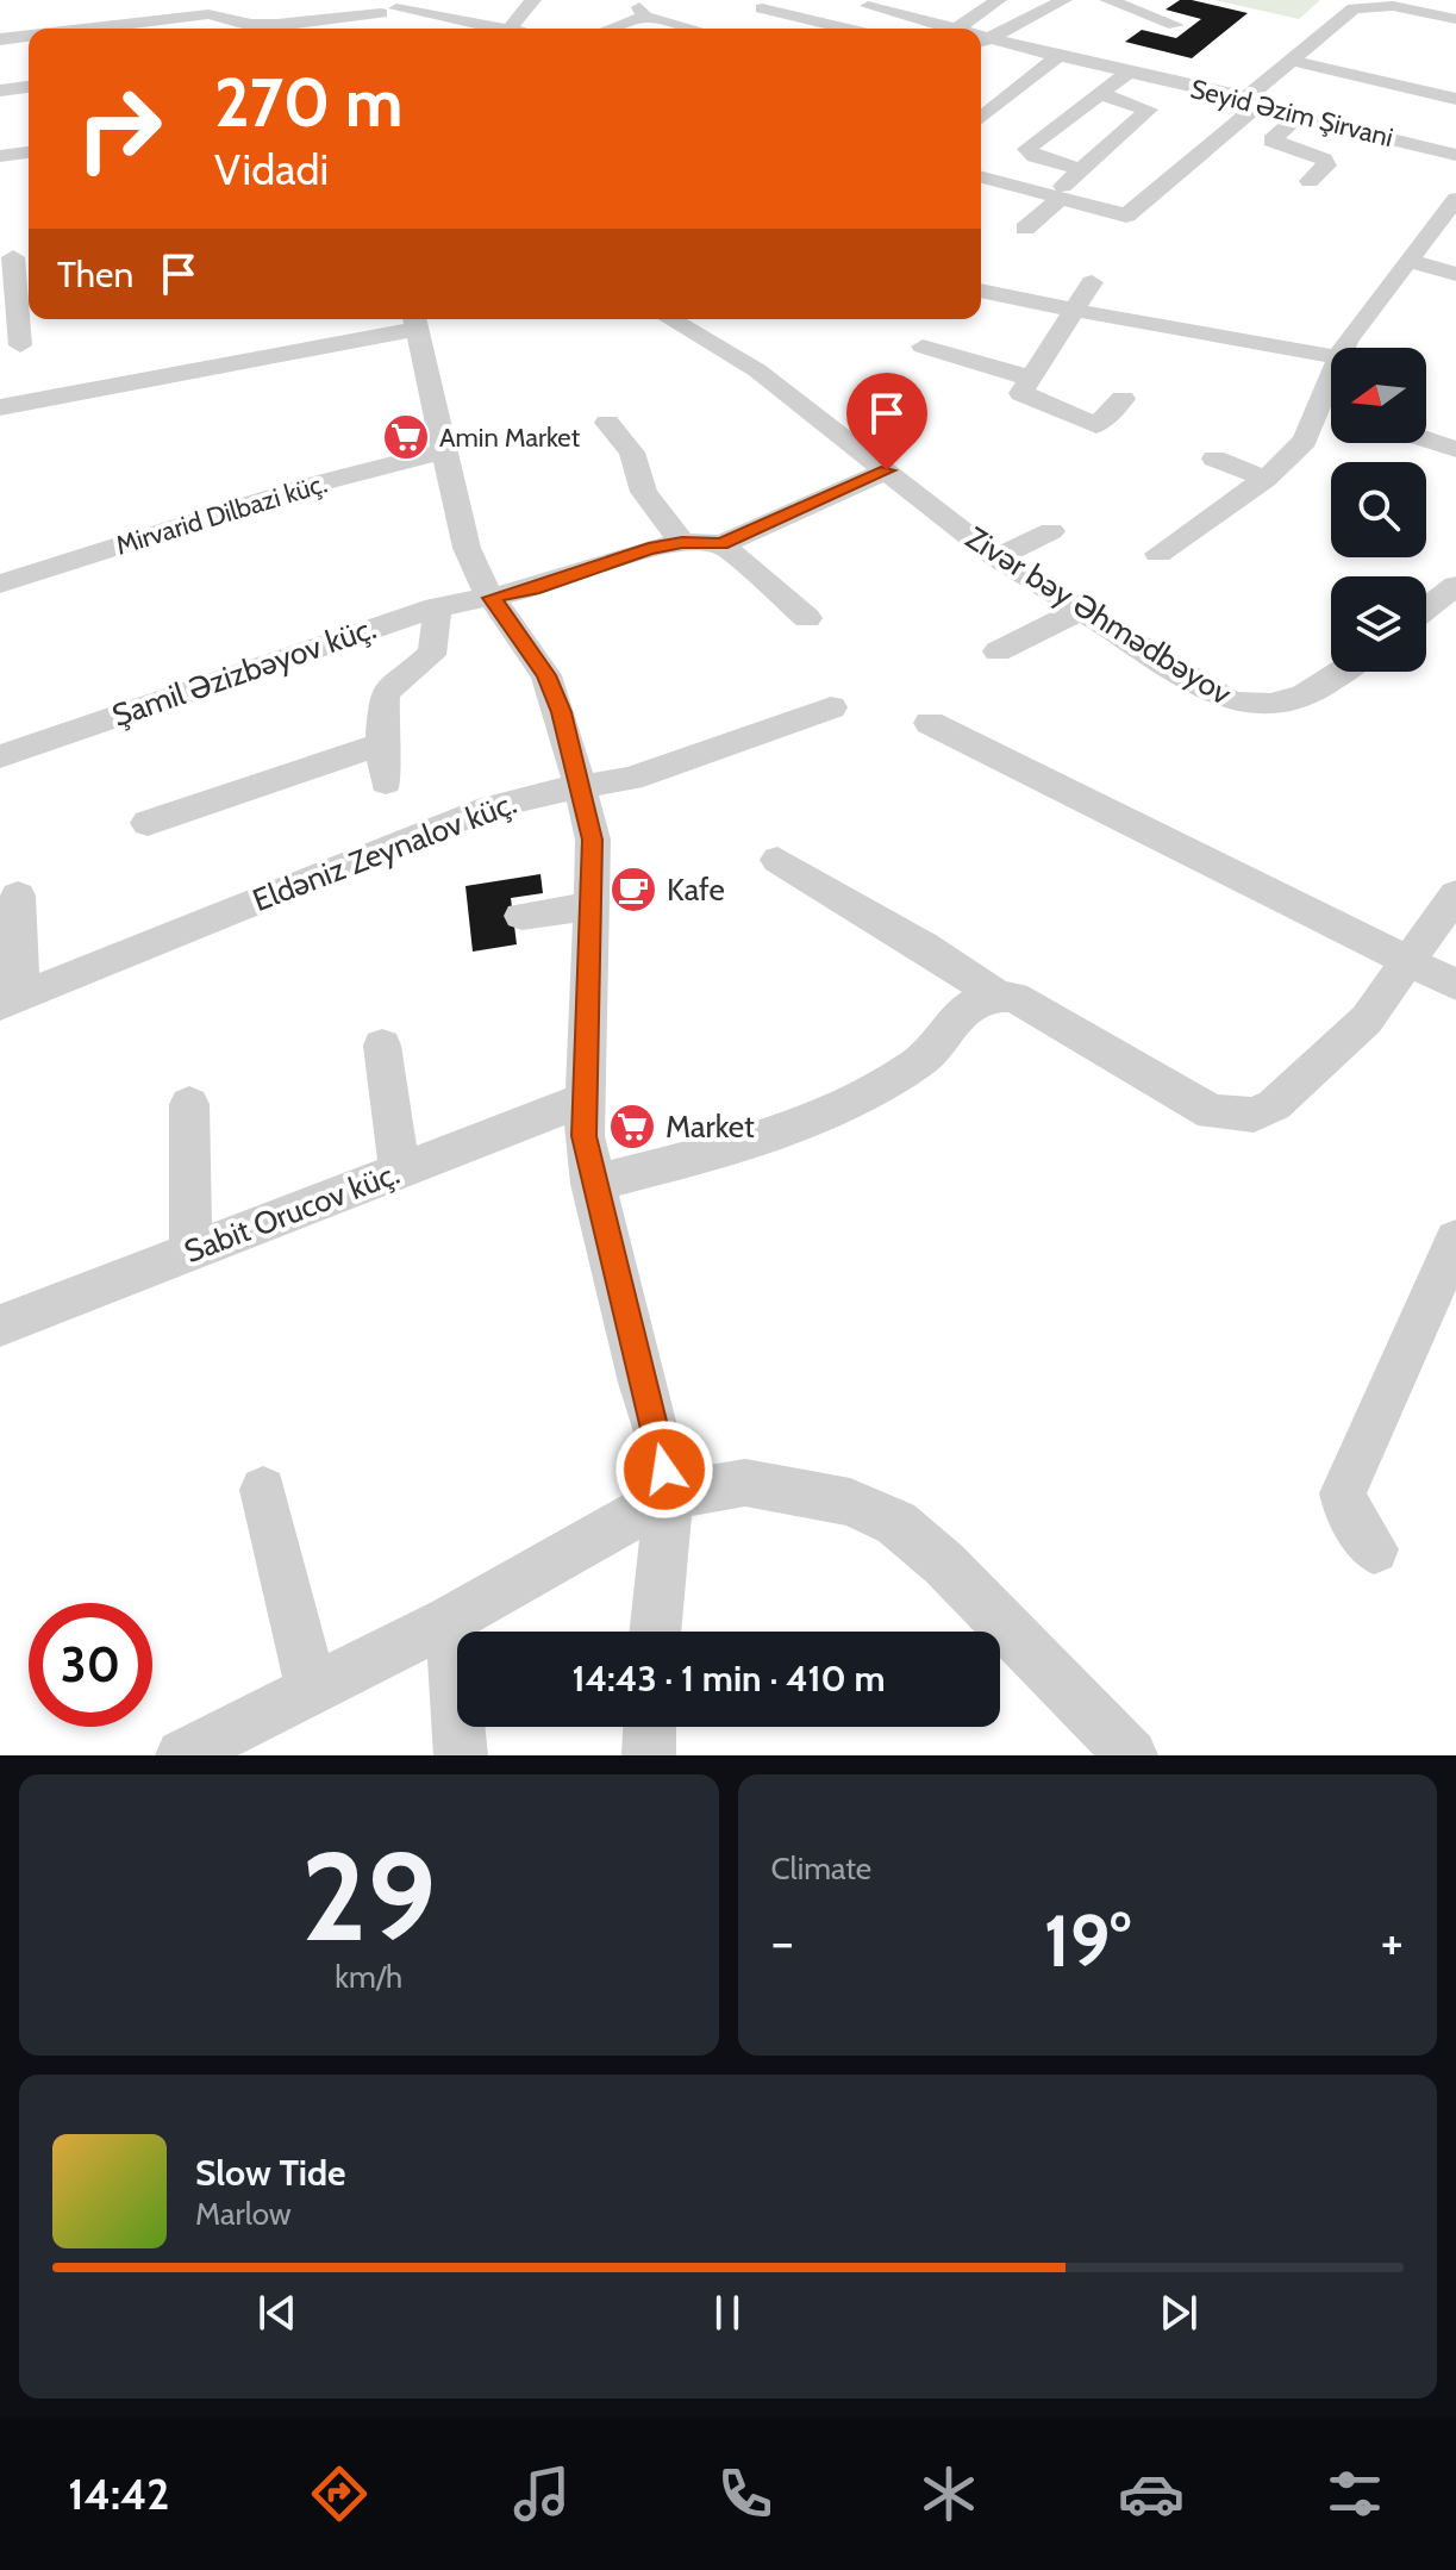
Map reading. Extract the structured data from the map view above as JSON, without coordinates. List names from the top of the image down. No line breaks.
{"streets":{"street":["Seyid Əzim Şirvani","Mirvarid Dilbazi küç.","Zivər bəy Əhmədbəyov","Şamil Əzizbəyov küç.","Eldəniz Zeynalov küç.","Sabit Orucov küç."]},"places":{"supermarket":["Amin Market","Market"],"cafe":["Kafe"]},"north":"left","page":{"turn":["270 m","Vidadi"],"then":"Then","limit":"30","trip":"14:43 · 1 min · 410 m","tile":[["29","km/h"],"Climate"],"heat":["−","19°","+"],"song":["Slow Tide","Marlow"],"tabs":"14:42"}}
